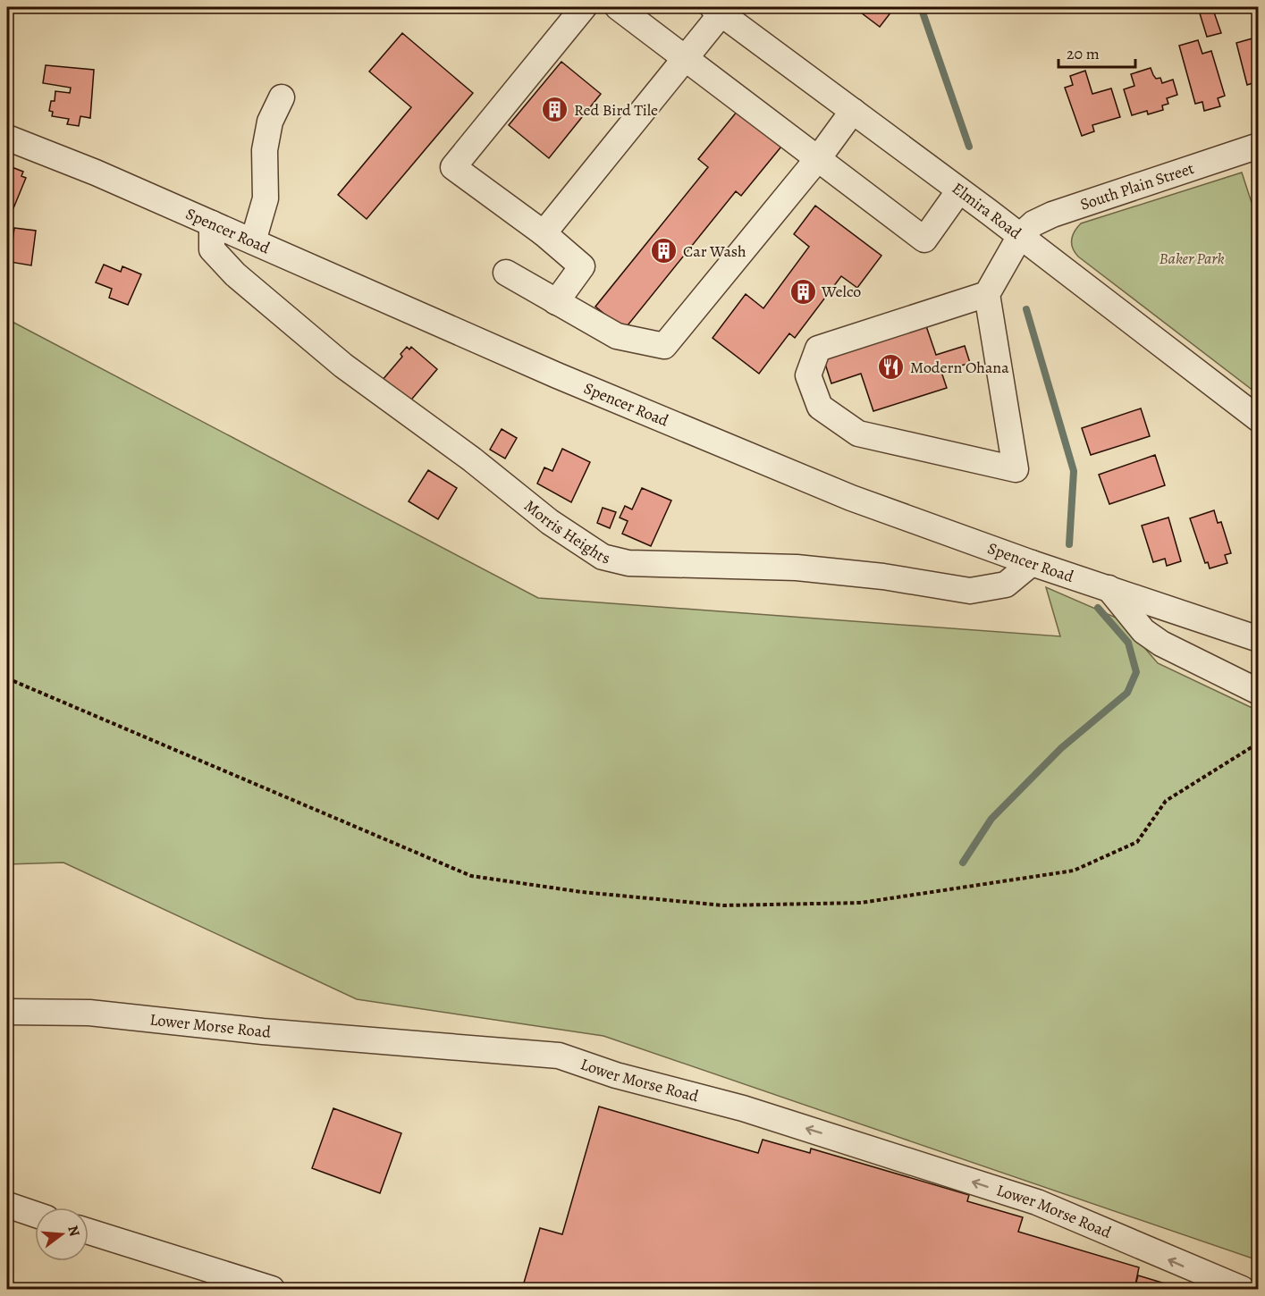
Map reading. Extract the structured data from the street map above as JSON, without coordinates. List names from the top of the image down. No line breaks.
{"streets":{"street":["South Plain Street","Elmira Road","Spencer Road","Morris Heights","Lower Morse Road"]},"crossings":[["South Plain Street","Elmira Road"],["Spencer Road","Morris Heights"]],"one_way":["Lower Morse Road"],"parks":["Baker Park"],"places":{"building":["Red Bird Tile","Car Wash","Welco"],"restaurant":["Modern Ohana"]},"scale_bar":"20 m","north":"right"}
